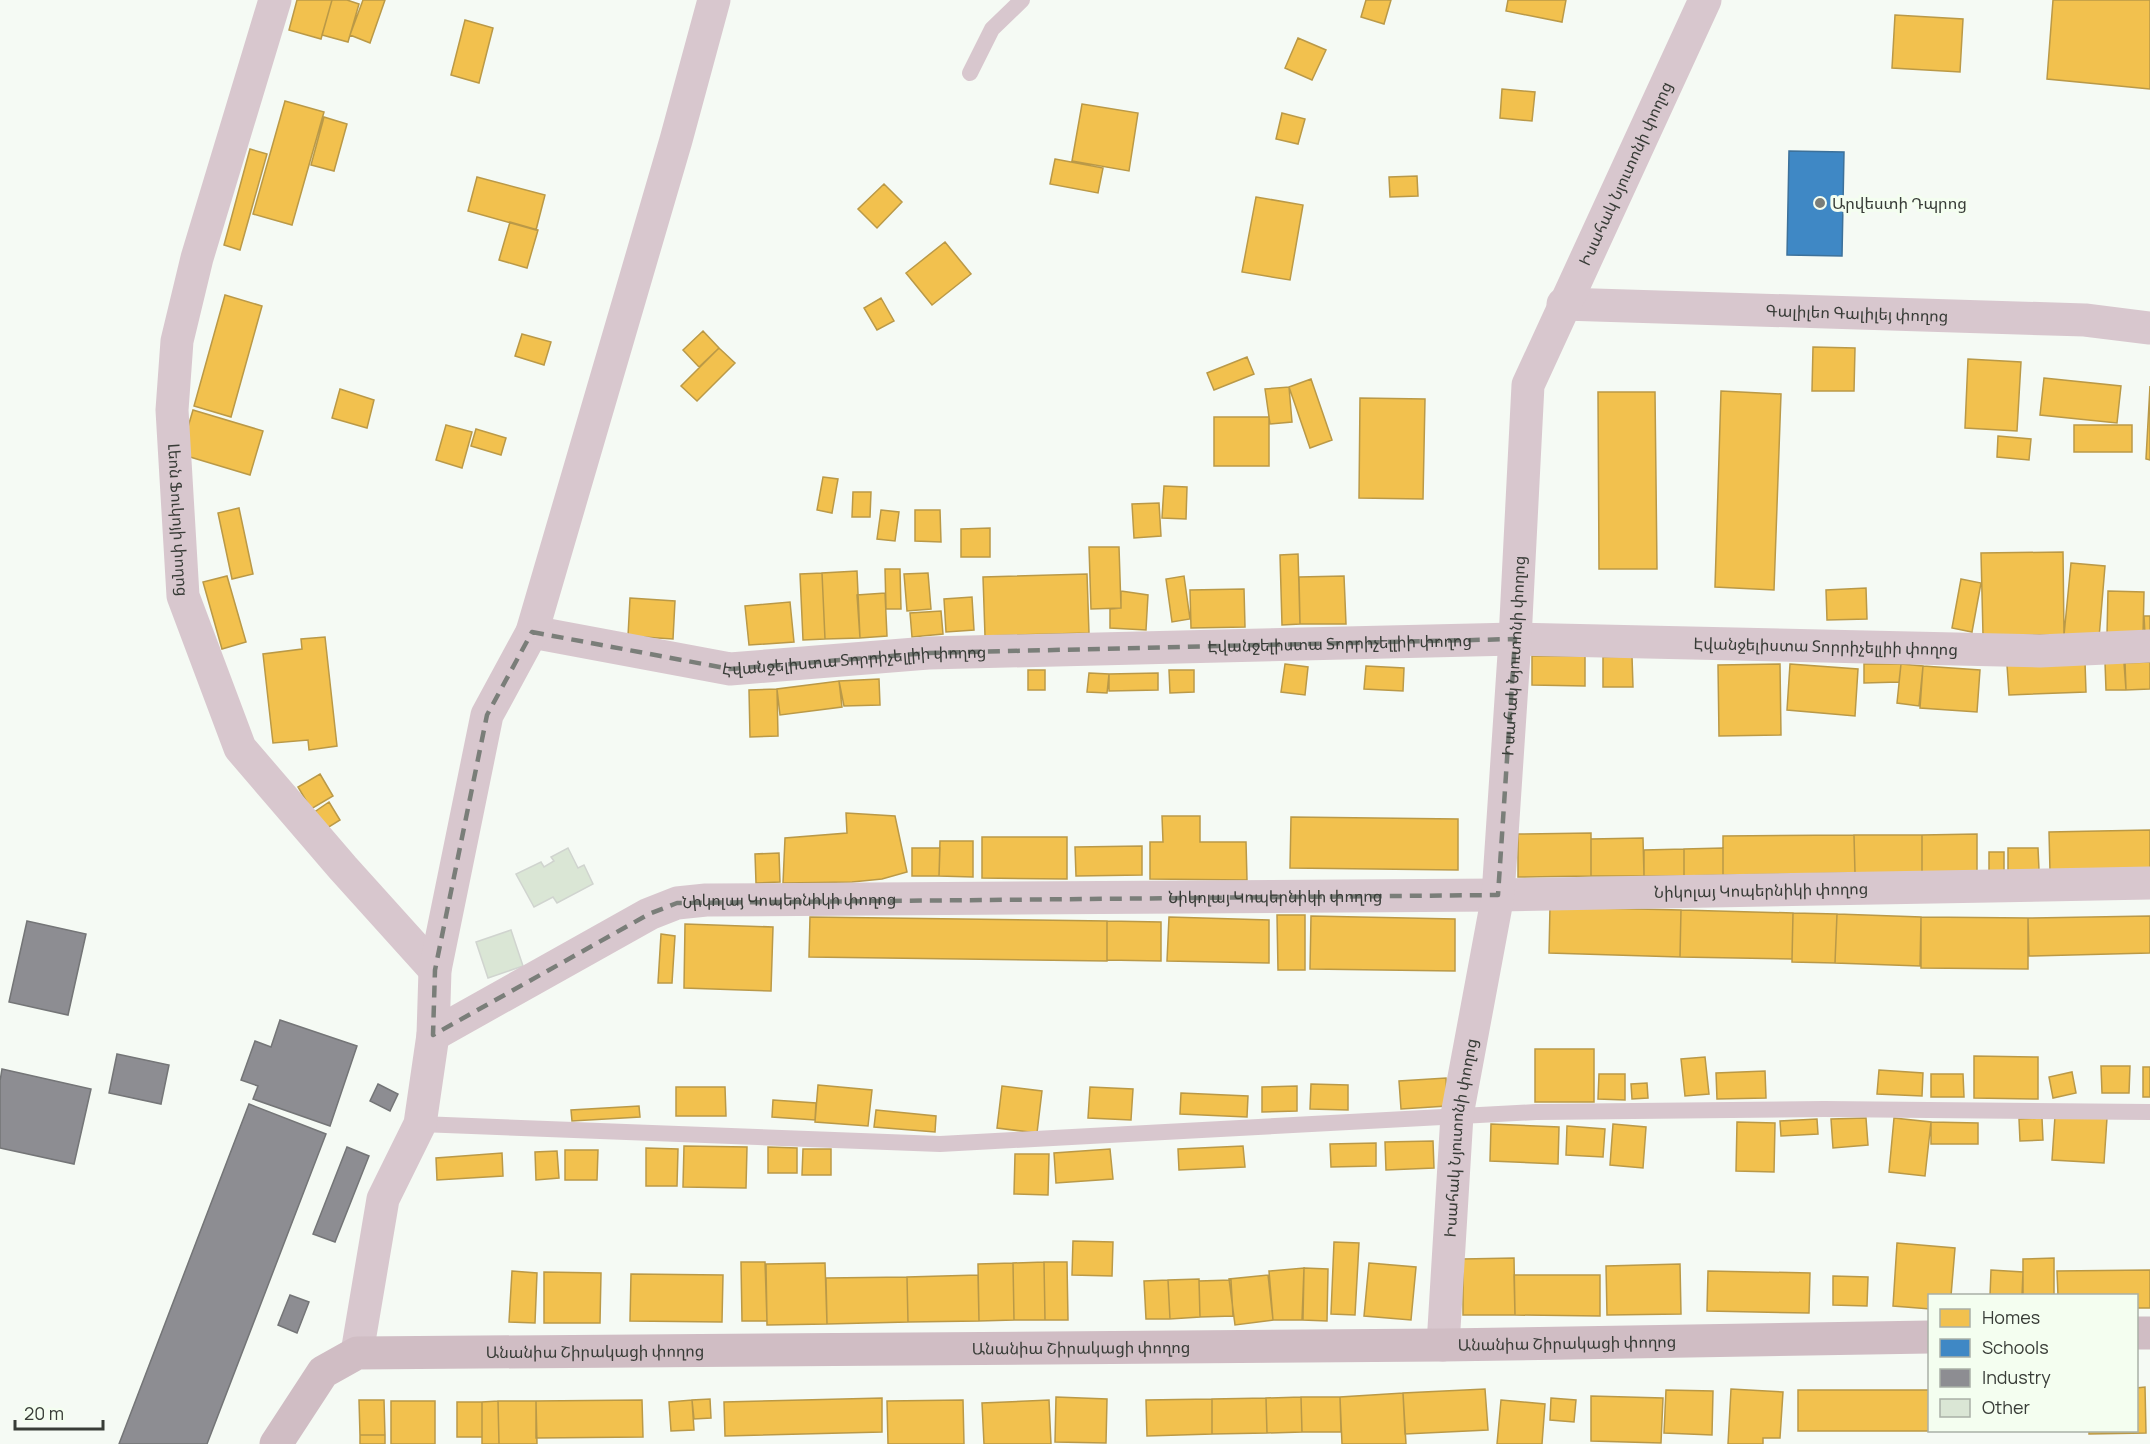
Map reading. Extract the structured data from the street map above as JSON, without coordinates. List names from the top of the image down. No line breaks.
{"streets":{"main road":["Անանիա Շիրակացի փողոց"],"street":["Իսահակ Նյուտոնի փողոց","Գալիլեո Գալիլեյ փողոց","Լեոն Ֆուկոյի փողոց","Էվանջելիստա Տորրիչելլիի փողոց","Նիկոլայ Կոպերնիկի փողոց"]},"crossings":[["Իսահակ Նյուտոնի փողոց","Գալիլեո Գալիլեյ փողոց"],["Իսահակ Նյուտոնի փողոց","Էվանջելիստա Տորրիչելլիի փողոց"],["Իսահակ Նյուտոնի փողոց","Նիկոլայ Կոպերնիկի փողոց"],["Իսահակ Նյուտոնի փողոց","Անանիա Շիրակացի փողոց"]],"places":["Արվեստի Դպրոց"],"legend":["Homes","Schools","Industry","Other"],"scale_bar":"20 m"}
